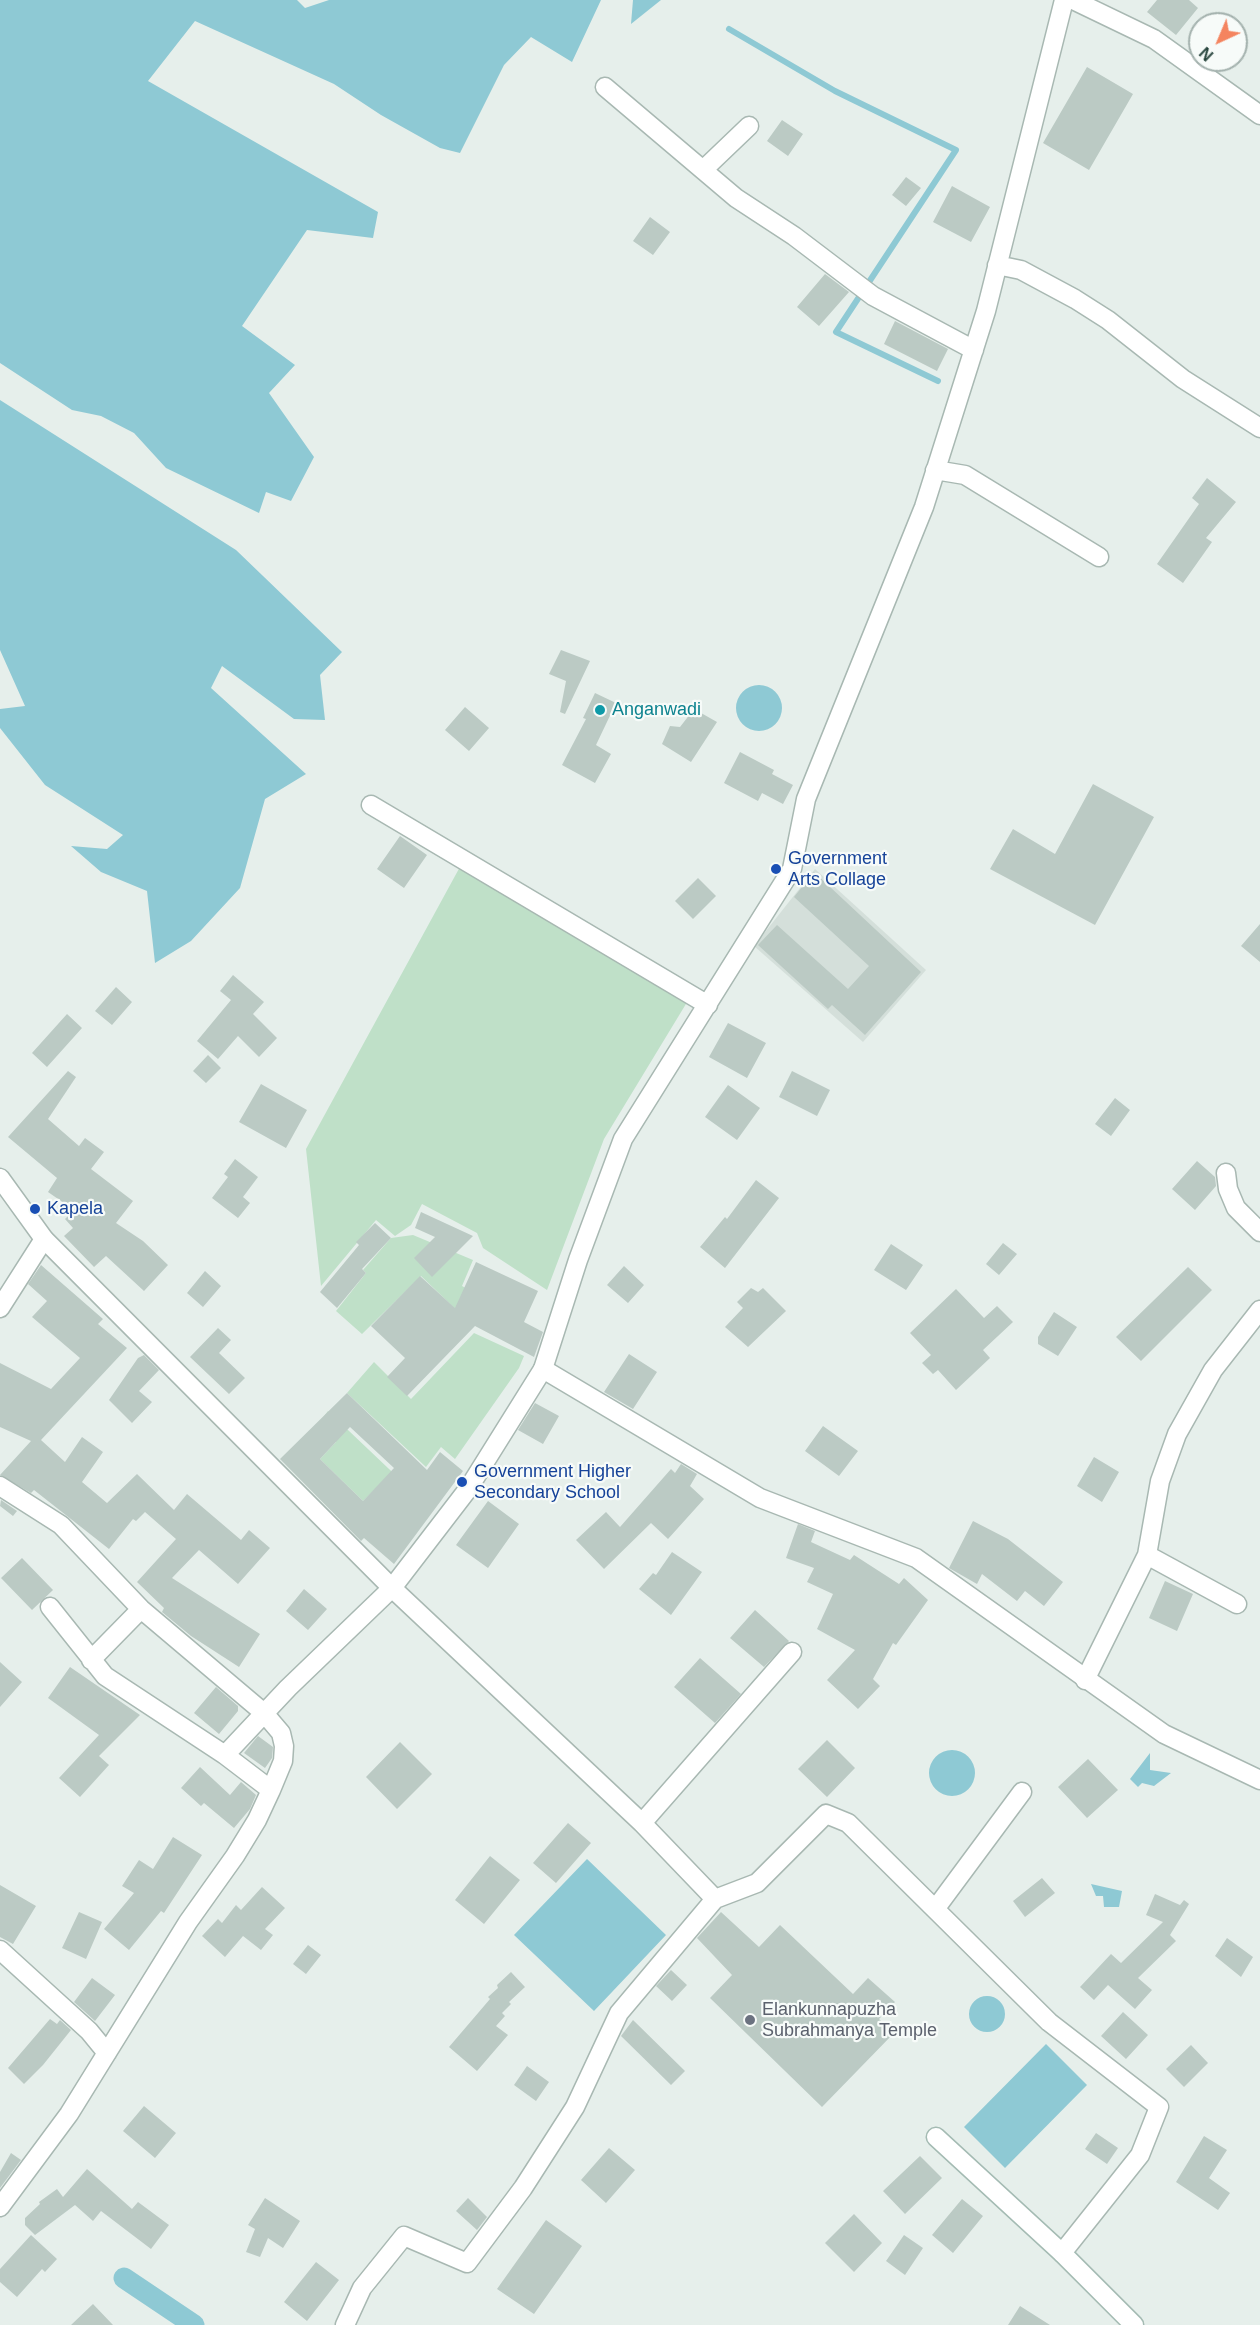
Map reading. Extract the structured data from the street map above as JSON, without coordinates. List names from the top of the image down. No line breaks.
{"places":["Anganwadi","Government Arts Collage","Kapela","Government Higher Secondary School","Elankunnapuzha Subrahmanya Temple"],"north":"bottom left"}
